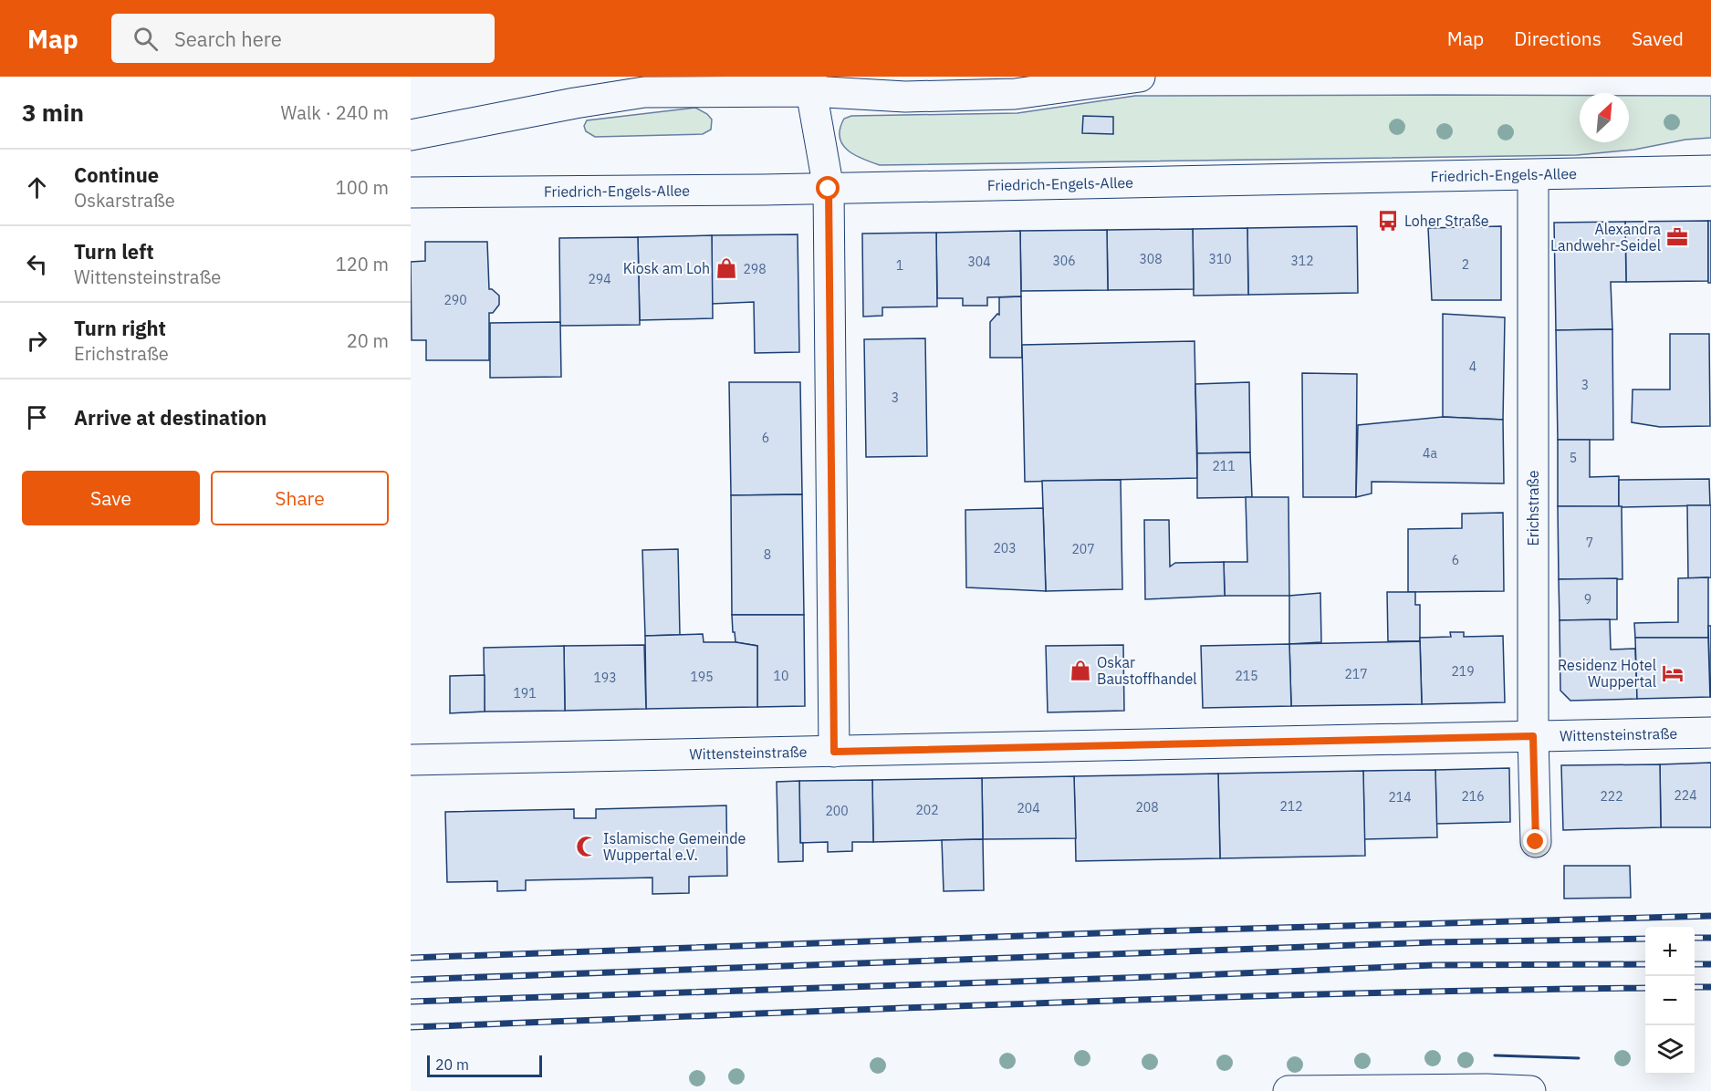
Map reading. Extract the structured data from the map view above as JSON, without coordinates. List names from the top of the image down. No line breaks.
{"streets":{"street":["Friedrich-Engels-Allee","Erichstraße","Wittensteinstraße"]},"crossings":[["Friedrich-Engels-Allee","Erichstraße"],["Erichstraße","Wittensteinstraße"]],"places":{"bus stop":["Loher Straße"],"office":["Alexandra Landwehr-Seidel"],"shop":["Kiosk am Loh","Oskar Baustoffhandel"],"hotel":["Residenz Hotel Wuppertal"],"mosque":["Islamische Gemeinde Wuppertal e.V."]},"house_numbers":["308","310","306","312","304","2","1","298","294","290","4","3","3","6","4a","5","211","7","203","207","8","6","9","219","217","10","215","195","193","191","224","216","222","214","212","208","204","202","200"],"scale_bar":"20 m","north":"top right","page":{"header":"Map","search":"Search here","nav":["Map","Directions","Saved"],"heading":["3 min","Walk · 240 m"],"list":[["Continue","Oskarstraße","100 m"],["Turn left","Wittensteinstraße","120 m"],["Turn right","Erichstraße","20 m"],"Arrive at destination"],"buttons":["Save","Share"],"map_buttons":["+","−"],"scale":"20 m"}}
